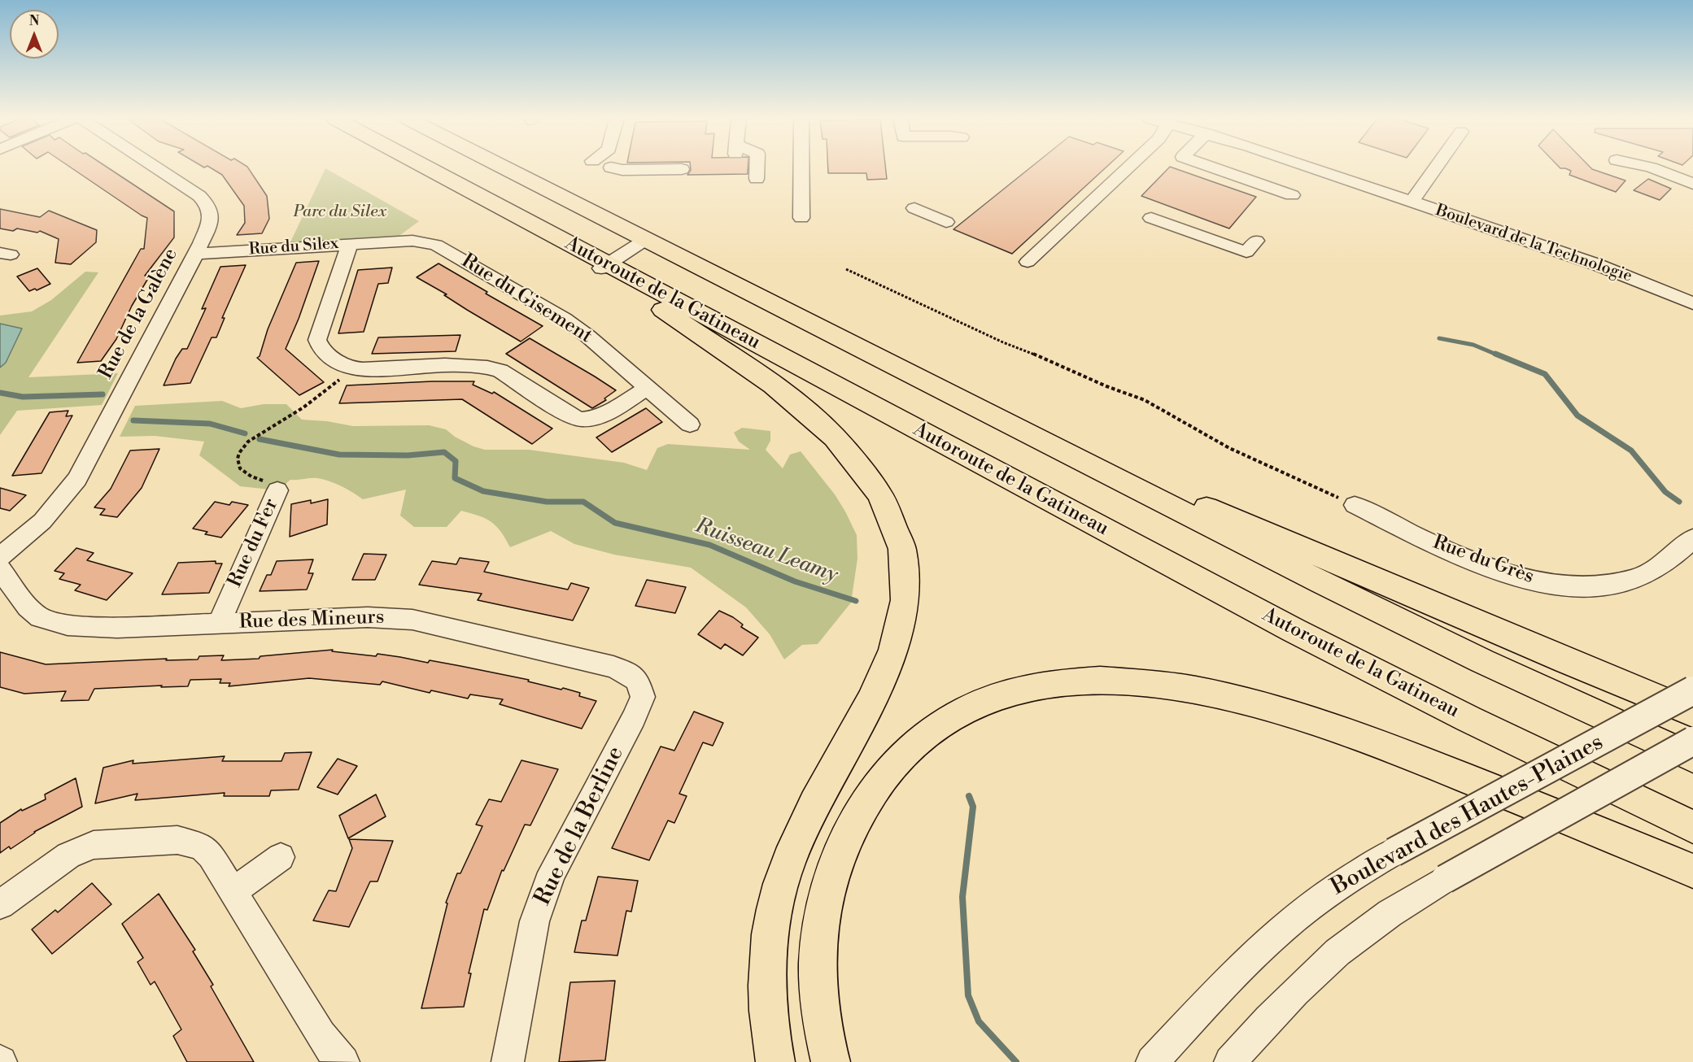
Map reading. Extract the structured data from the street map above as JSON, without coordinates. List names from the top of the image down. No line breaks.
{"streets":{"highway":["Autoroute de la Gatineau"],"street":["Boulevard de la Technologie","Rue du Silex","Rue du Gisement","Rue de la Galène","Rue du Fer","Rue du Grès","Rue des Mineurs","Boulevard des Hautes-Plaines","Rue de la Berline"]},"crossings":[["Rue du Silex","Rue du Gisement"],["Rue du Silex","Rue de la Galène"],["Rue du Fer","Rue des Mineurs"],["Rue des Mineurs","Rue de la Berline"]],"water":["Ruisseau Leamy"],"parks":["Parc du Silex"],"north":"top"}
